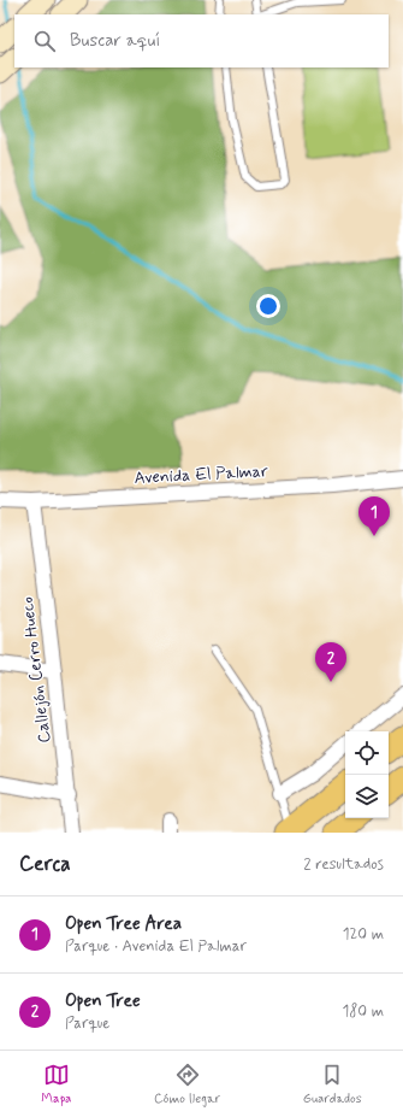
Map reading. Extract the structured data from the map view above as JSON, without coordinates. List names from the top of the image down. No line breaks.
{"streets":{"street":["Avenida El Palmar","Callejón Cerro Hueco"]},"crossings":[["Avenida El Palmar","Callejón Cerro Hueco"]],"page":{"search":"Buscar aquí","pins":["1","2"],"heading":["Cerca","2 resultados"],"list":[{"mark":"1","name":"Open Tree Area","note":"Parque · Avenida El Palmar","value":"120 m"},{"mark":"2","name":"Open Tree","note":"Parque","value":"180 m"}],"nav":["Mapa","Cómo llegar","Guardados"]}}
